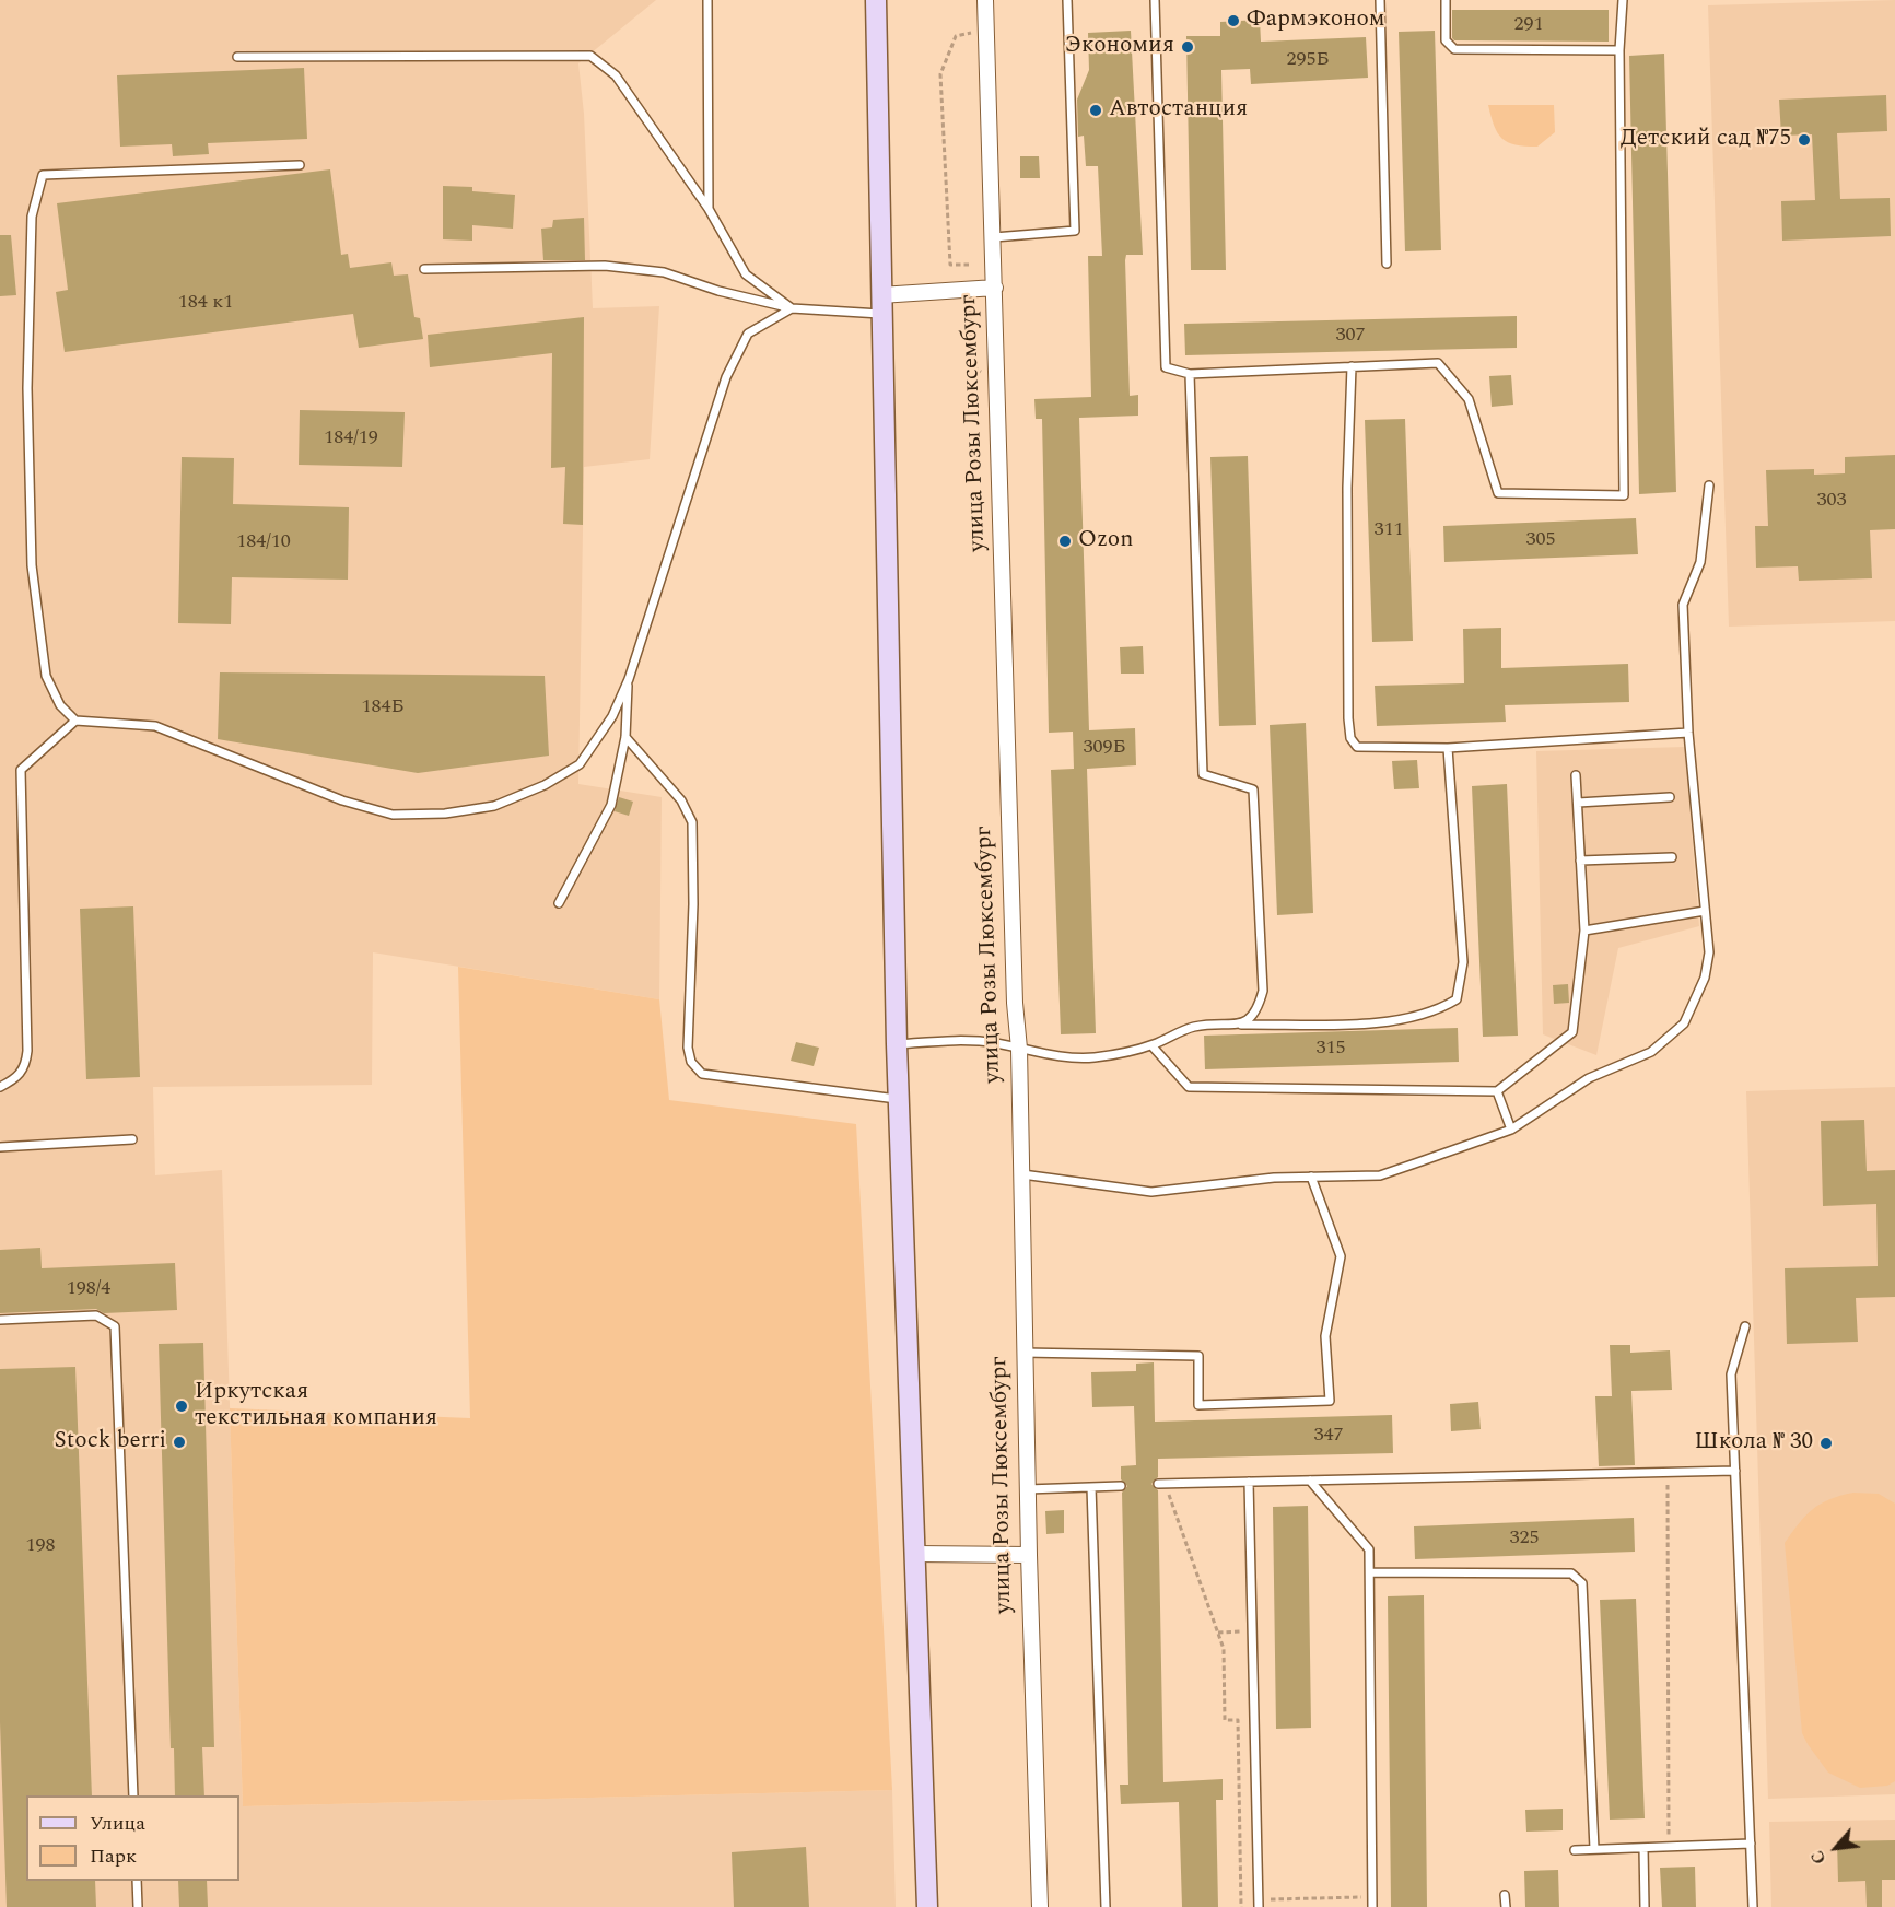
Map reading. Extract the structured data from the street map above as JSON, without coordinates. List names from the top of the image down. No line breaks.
{"streets":{"street":["улица Розы Люксембург"]},"places":["Фармэконом","Экономия","Автостанция","Детский сад №75","Ozon","Иркутская текстильная компания","Stock berri","Школа № 30"],"house_numbers":["291","295Б","184 к1","307","184/19","303","311","305","184/10","184Б","309Б","315","198/4","347","325","198"],"legend":["Улица","Парк"],"north":"bottom left"}
